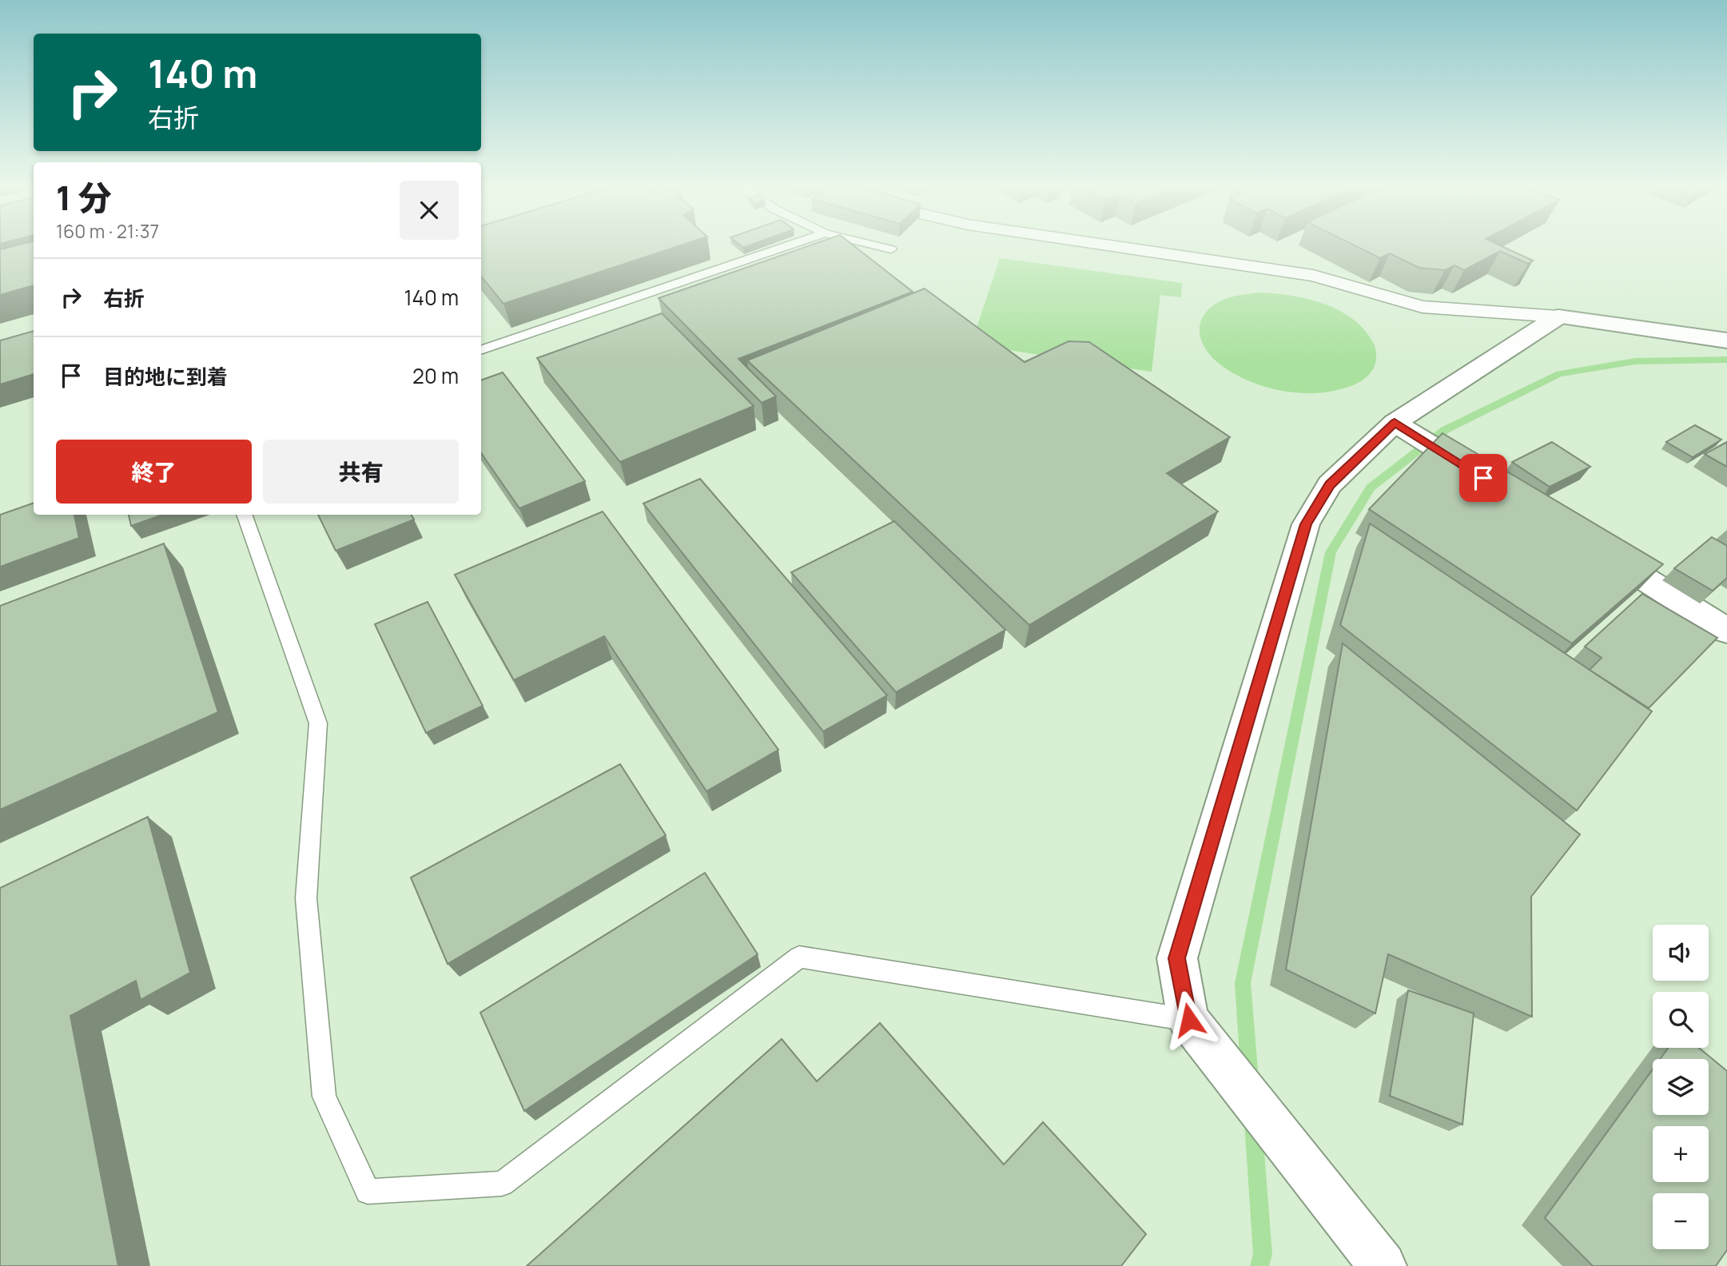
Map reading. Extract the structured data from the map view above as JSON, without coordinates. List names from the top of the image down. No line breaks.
{"page":{"turn":["140 m","右折"],"heading":["1 分","160 m · 21:37"],"list":[{"name":"右折","value":"140 m"},{"name":"目的地に到着","value":"20 m"}],"buttons":["終了","共有"],"map_buttons":["+","−"]}}
